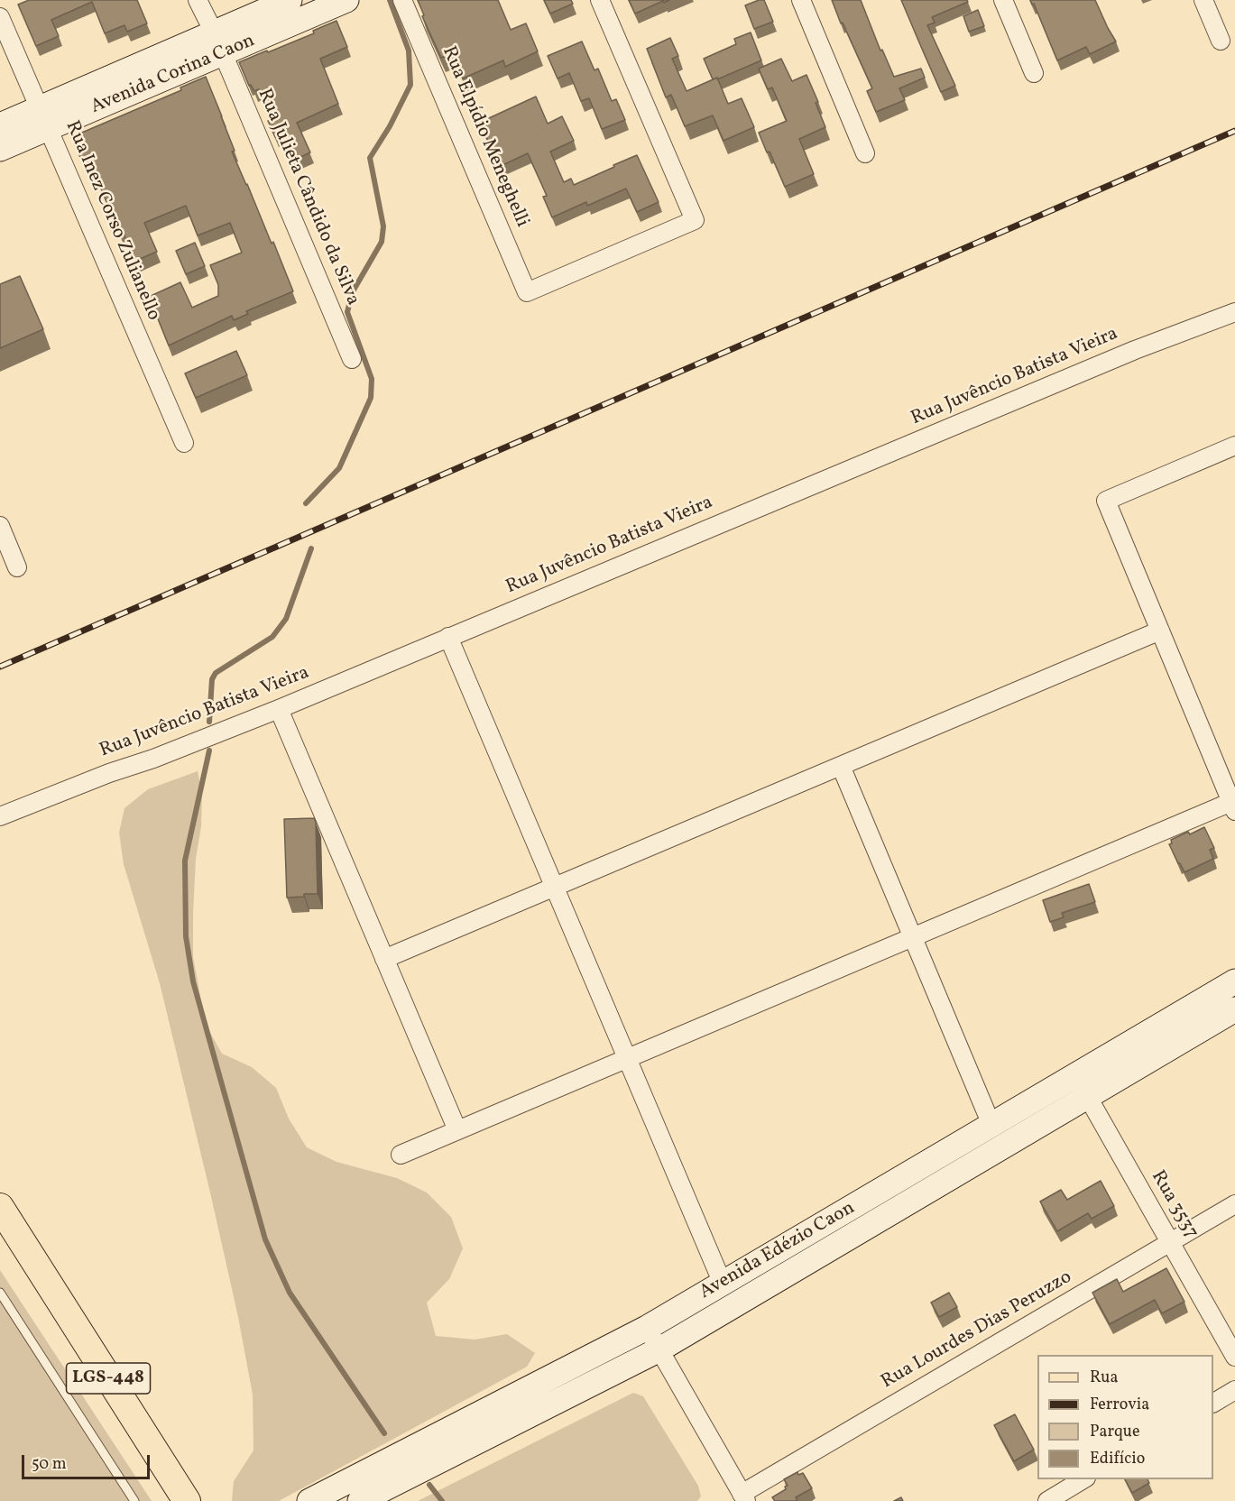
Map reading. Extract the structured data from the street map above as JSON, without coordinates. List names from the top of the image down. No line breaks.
{"streets":{"main road":["Avenida Corina Caon","Avenida Edézio Caon","LGS-448"],"street":["Rua Elpídio Meneghelli","Rua Julieta Cândido da Silva","Rua Inez Corso Zulianello","Rua Juvêncio Batista Vieira","Rua 3537","Rua Lourdes Dias Peruzzo"]},"crossings":[["Avenida Corina Caon","Rua Julieta Cândido da Silva"],["Avenida Corina Caon","Rua Inez Corso Zulianello"],["Rua 3537","Avenida Edézio Caon"],["Rua 3537","Rua Lourdes Dias Peruzzo"]],"legend":["Rua","Ferrovia","Parque","Edifício"],"scale_bar":"50 m"}
